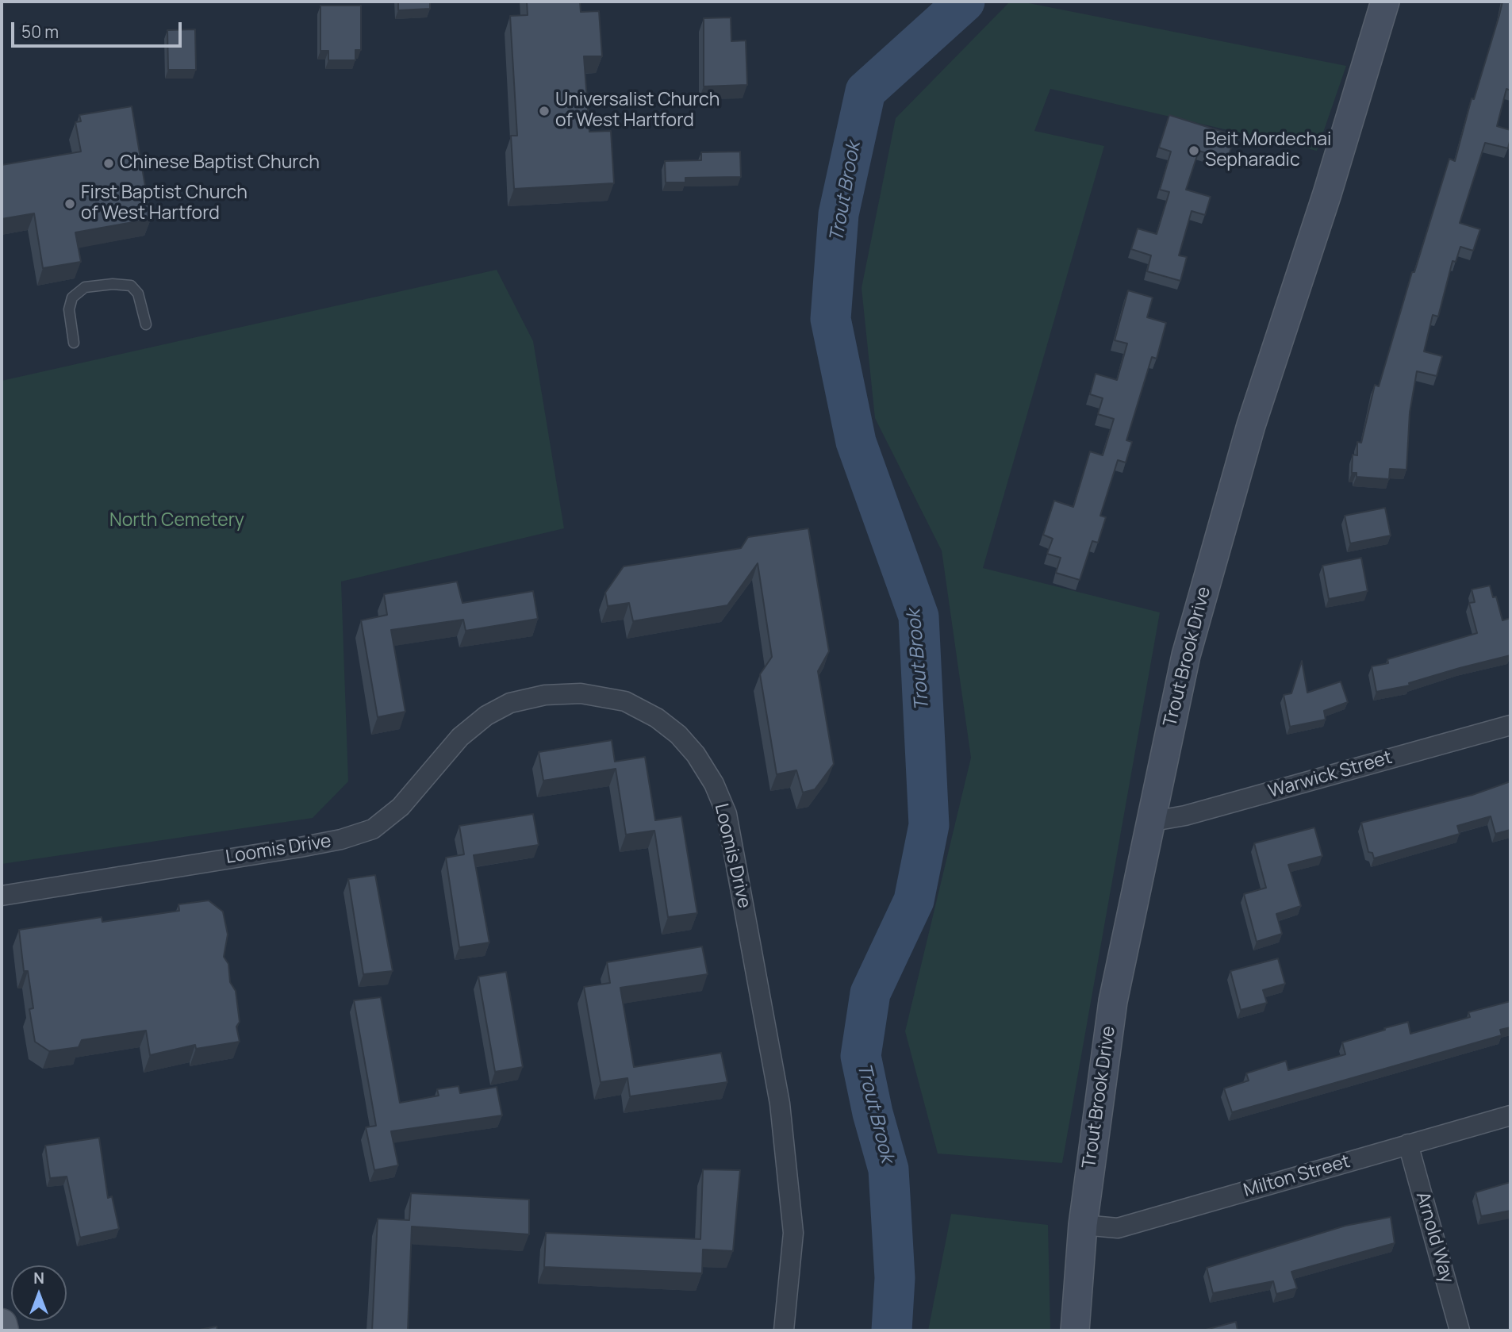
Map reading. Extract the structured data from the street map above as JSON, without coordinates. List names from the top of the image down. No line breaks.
{"streets":{"main road":["Trout Brook Drive"],"street":["Warwick Street","Loomis Drive","Milton Street","Arnold Way"]},"crossings":[["Trout Brook Drive","Warwick Street"],["Trout Brook Drive","Milton Street"],["Milton Street","Arnold Way"]],"water":["Trout Brook"],"parks":["North Cemetery"],"places":["Universalist Church of West Hartford","Beit Mordechai Sepharadic","Chinese Baptist Church","First Baptist Church of West Hartford"],"scale_bar":"50 m","north":"top"}
